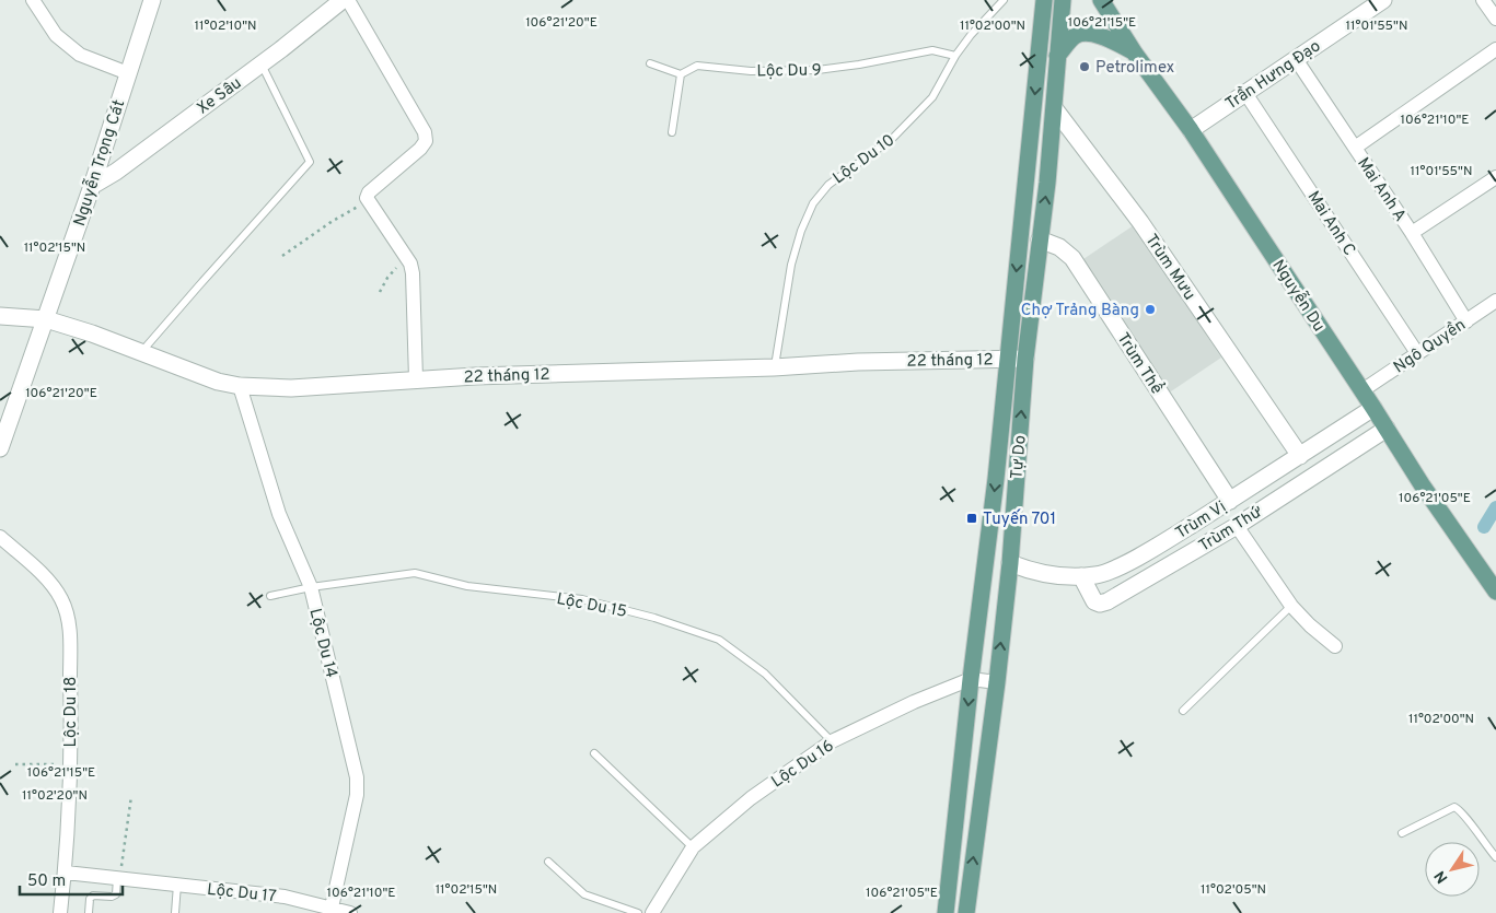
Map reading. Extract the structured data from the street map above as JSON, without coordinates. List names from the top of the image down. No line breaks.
{"streets":{"main road":["Nguyễn Du","Tự Do"],"street":["Trần Hưng Đạo","Xe Sâu","Nguyễn Trọng Cát","Mai Anh A","Mai Anh C","Trùm Mưu","Ngô Quyền","22 tháng 12","Trùm Thể","Trùm Vị","Trùm Thứ","Lộc Du 14","Lộc Du 18","Lộc Du 16","Lộc Du 17"],"lane":["Lộc Du 9","Lộc Du 10","Lộc Du 15"]},"crossings":[["Lộc Du 9","Lộc Du 10"],["Trần Hưng Đạo","Mai Anh A"],["Trần Hưng Đạo","Mai Anh C"],["Trần Hưng Đạo","Nguyễn Du"],["Xe Sâu","Nguyễn Trọng Cát"],["Lộc Du 10","22 tháng 12"],["Nguyễn Trọng Cát","22 tháng 12"],["Mai Anh A","Ngô Quyền"],["Mai Anh C","Ngô Quyền"],["Trùm Mưu","Tự Do"],["Trùm Mưu","Trùm Vị"],["Nguyễn Du","Ngô Quyền"],["Nguyễn Du","Trùm Vị"],["Nguyễn Du","Trùm Thứ"],["22 tháng 12","Tự Do"],["22 tháng 12","Lộc Du 14"],["Trùm Thể","Tự Do"],["Trùm Thể","Trùm Vị"],["Tự Do","Trùm Vị"],["Tự Do","Lộc Du 16"],["Trùm Vị","Trùm Thứ"],["Lộc Du 15","Lộc Du 14"],["Lộc Du 15","Lộc Du 16"],["Lộc Du 14","Lộc Du 17"],["Lộc Du 18","Lộc Du 17"]],"places":{"other":["Petrolimex","Chợ Trảng Bàng"],"transit":["Tuyến 701"]},"scale_bar":"50 m","north":"bottom left","coordinates":["106°21'20\"E","106°21'15\"E","11°02'10\"N","11°01'55\"N","11°02'00\"N","106°21'10\"E","11°02'15\"N","106°21'05\"E","11°02'20\"N","11°02'05\"N"]}
